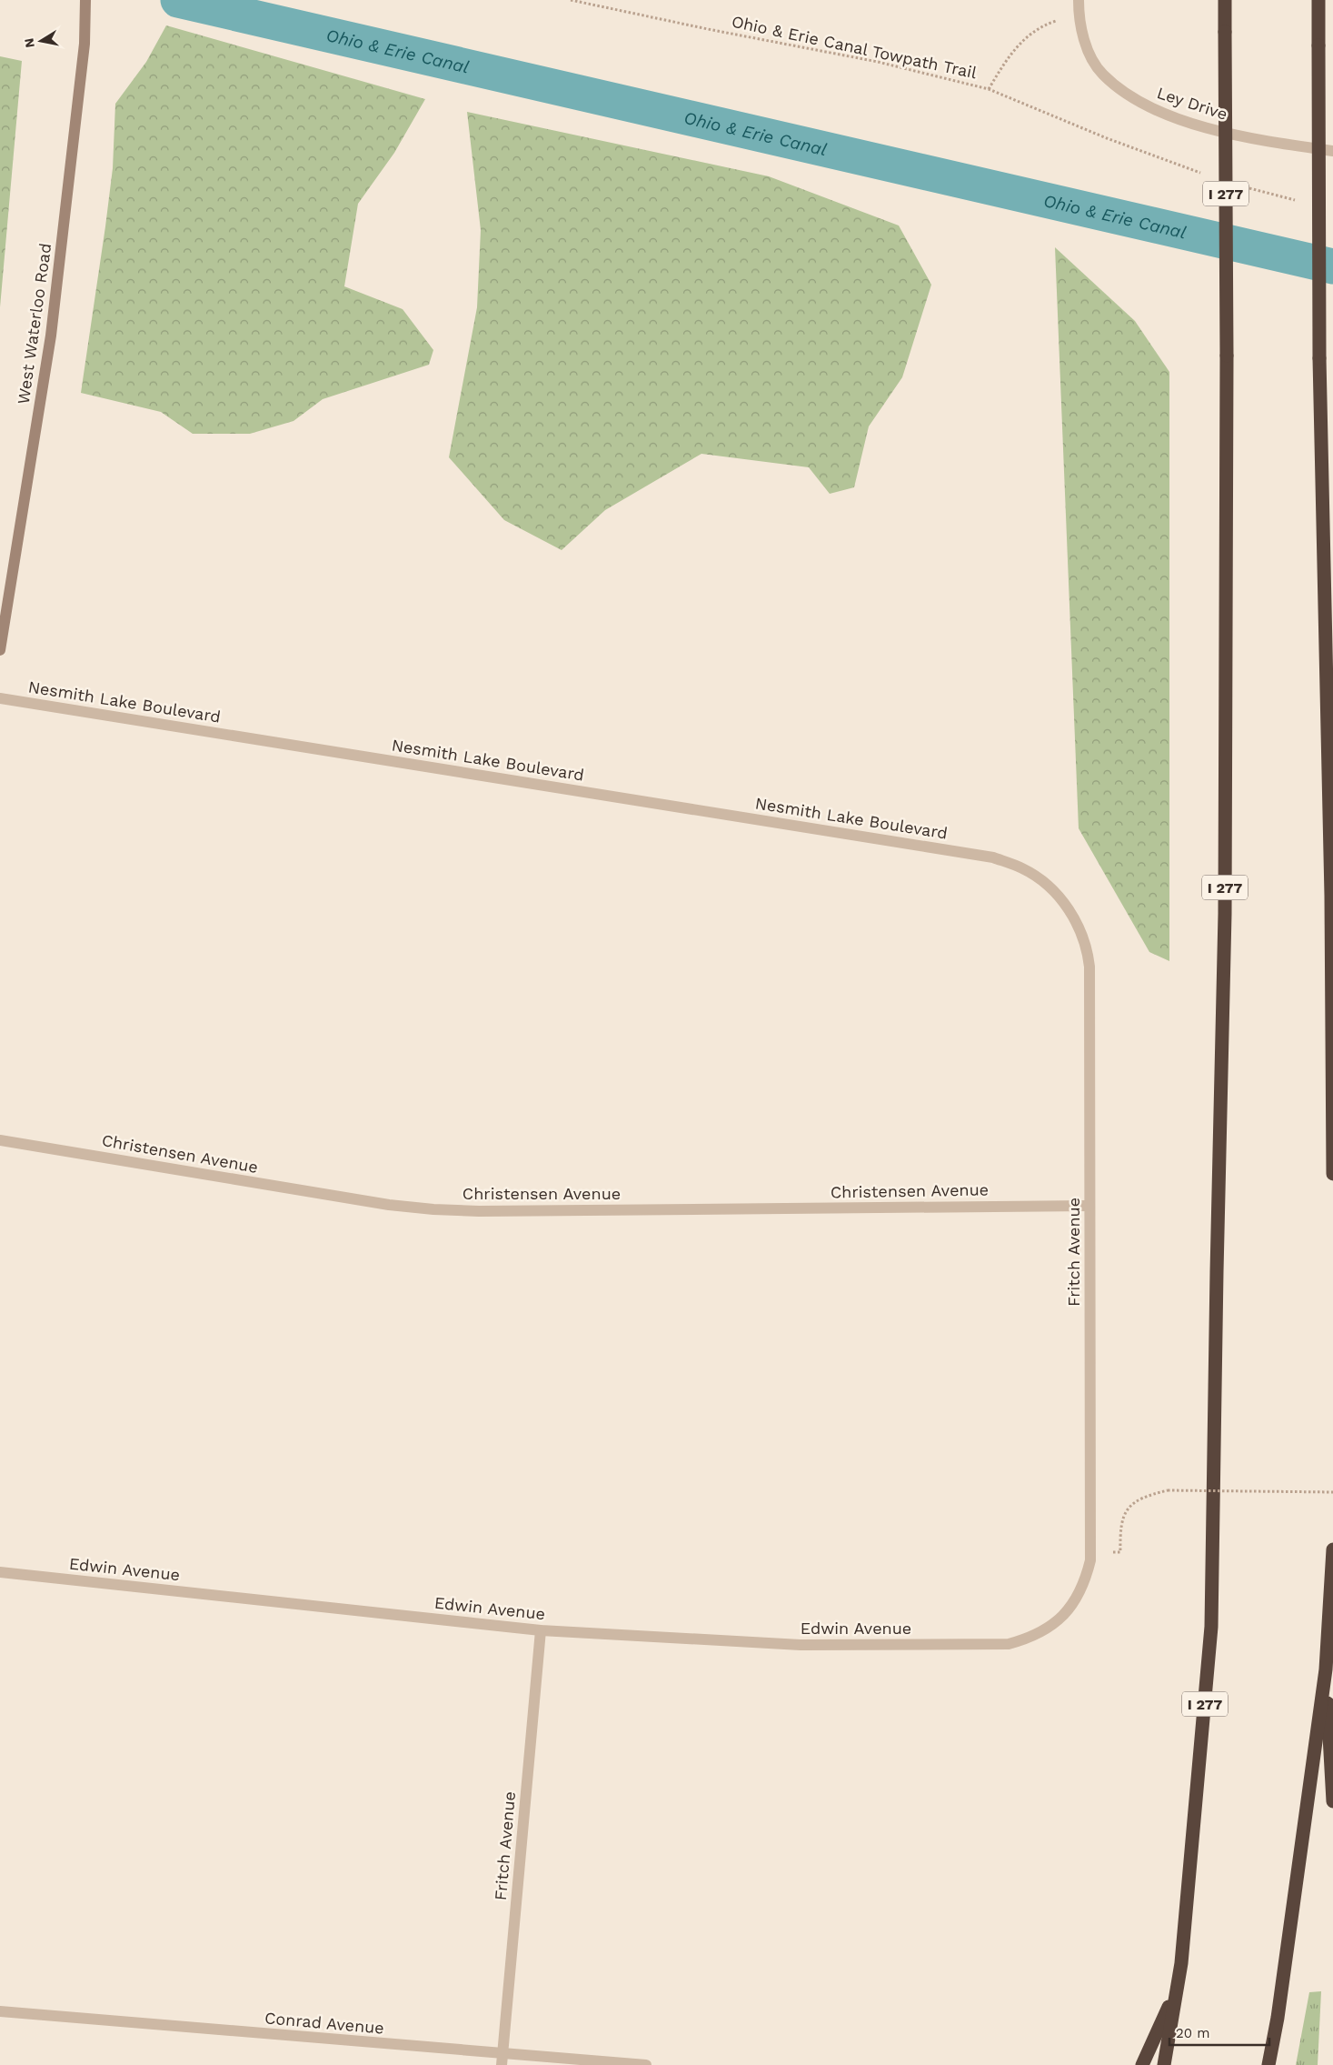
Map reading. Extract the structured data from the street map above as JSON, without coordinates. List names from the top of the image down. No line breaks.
{"streets":{"highway":["I 277"],"main road":["West Waterloo Road"],"street":["Ley Drive","Nesmith Lake Boulevard","Christensen Avenue","Fritch Avenue","Edwin Avenue","Conrad Avenue"],"path":["Ohio & Erie Canal Towpath Trail"]},"crossings":[["Nesmith Lake Boulevard","Fritch Avenue"],["Christensen Avenue","Fritch Avenue"],["Fritch Avenue","Edwin Avenue"],["Fritch Avenue","Conrad Avenue"]],"water":["Ohio & Erie Canal"],"scale_bar":"20 m","north":"left"}
